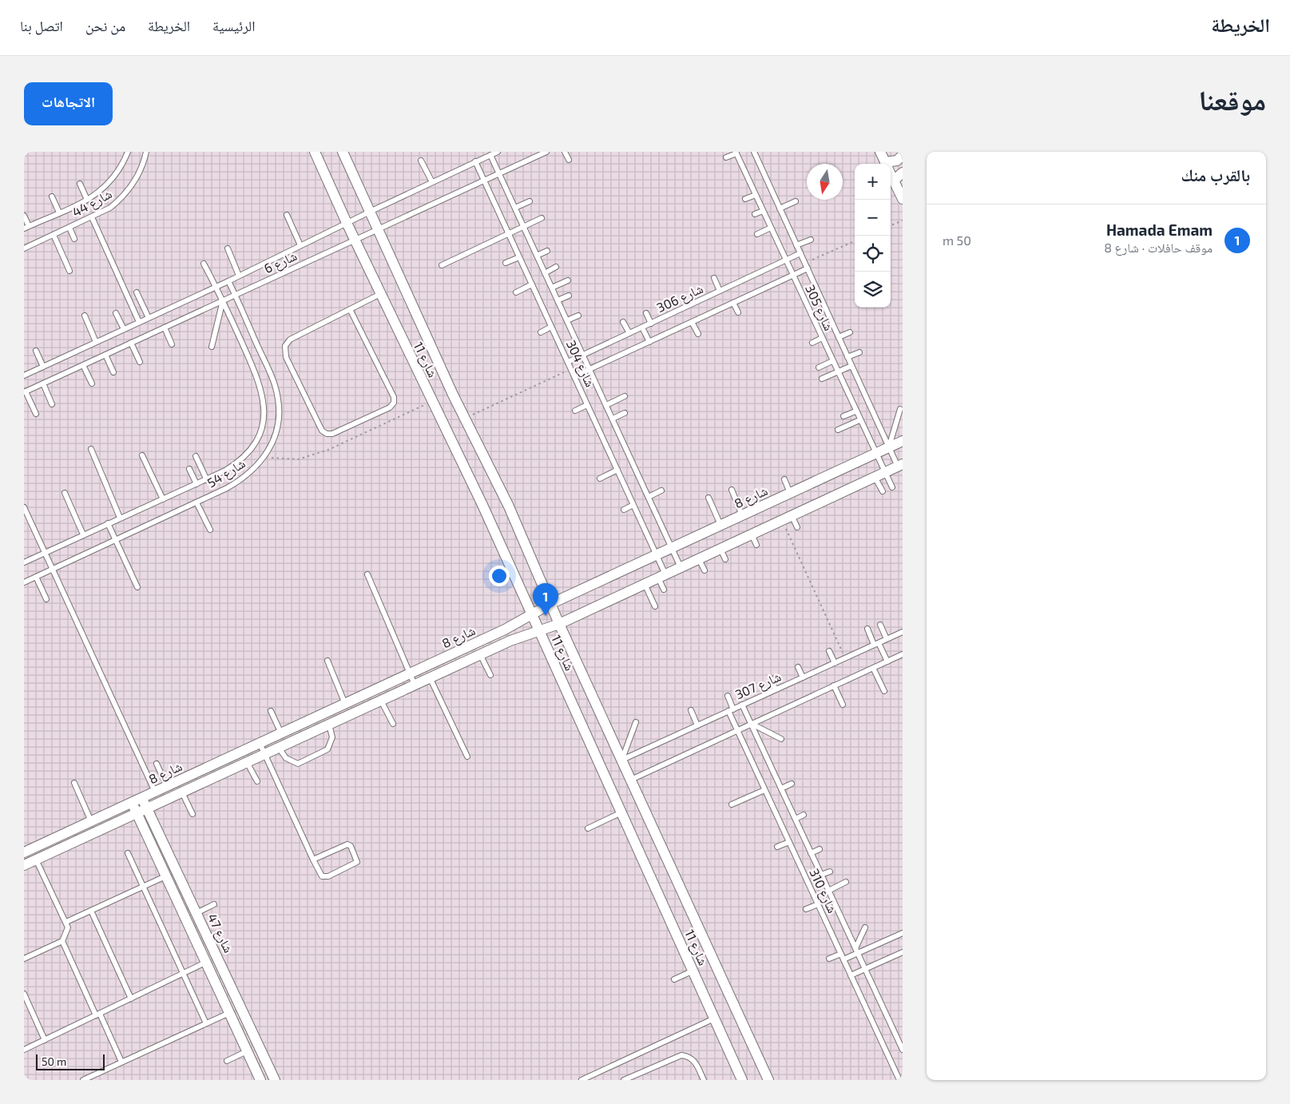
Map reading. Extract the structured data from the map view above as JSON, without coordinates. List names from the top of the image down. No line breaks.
{"streets":{"street":["شارع 11","شارع 8","شارع 47"],"lane":["شارع 44","شارع 6","شارع 306","شارع 305","شارع 304","شارع 54","شارع 307","شارع 310"]},"crossings":[["شارع 6","شارع 11"],["شارع 6","شارع 304"],["شارع 6","شارع 54"],["شارع 306","شارع 305"],["شارع 306","شارع 304"],["شارع 305","شارع 8"],["شارع 11","شارع 8"],["شارع 11","شارع 307"],["شارع 304","شارع 8"],["شارع 8","شارع 47"],["شارع 307","شارع 310"]],"scale_bar":"50 m","north":"bottom","page":{"header":"الخريطة","nav":["الرئيسية","الخريطة","من نحن","اتصل بنا"],"title":"موقعنا","buttons":"الاتجاهات","heading":"بالقرب منك","map_buttons":["+","−"],"list":[{"mark":"1","name":"Hamada Emam","note":"موقف حافلات · شارع 8","value":"50 m"}],"pins":"1","scale":"50 m"}}
